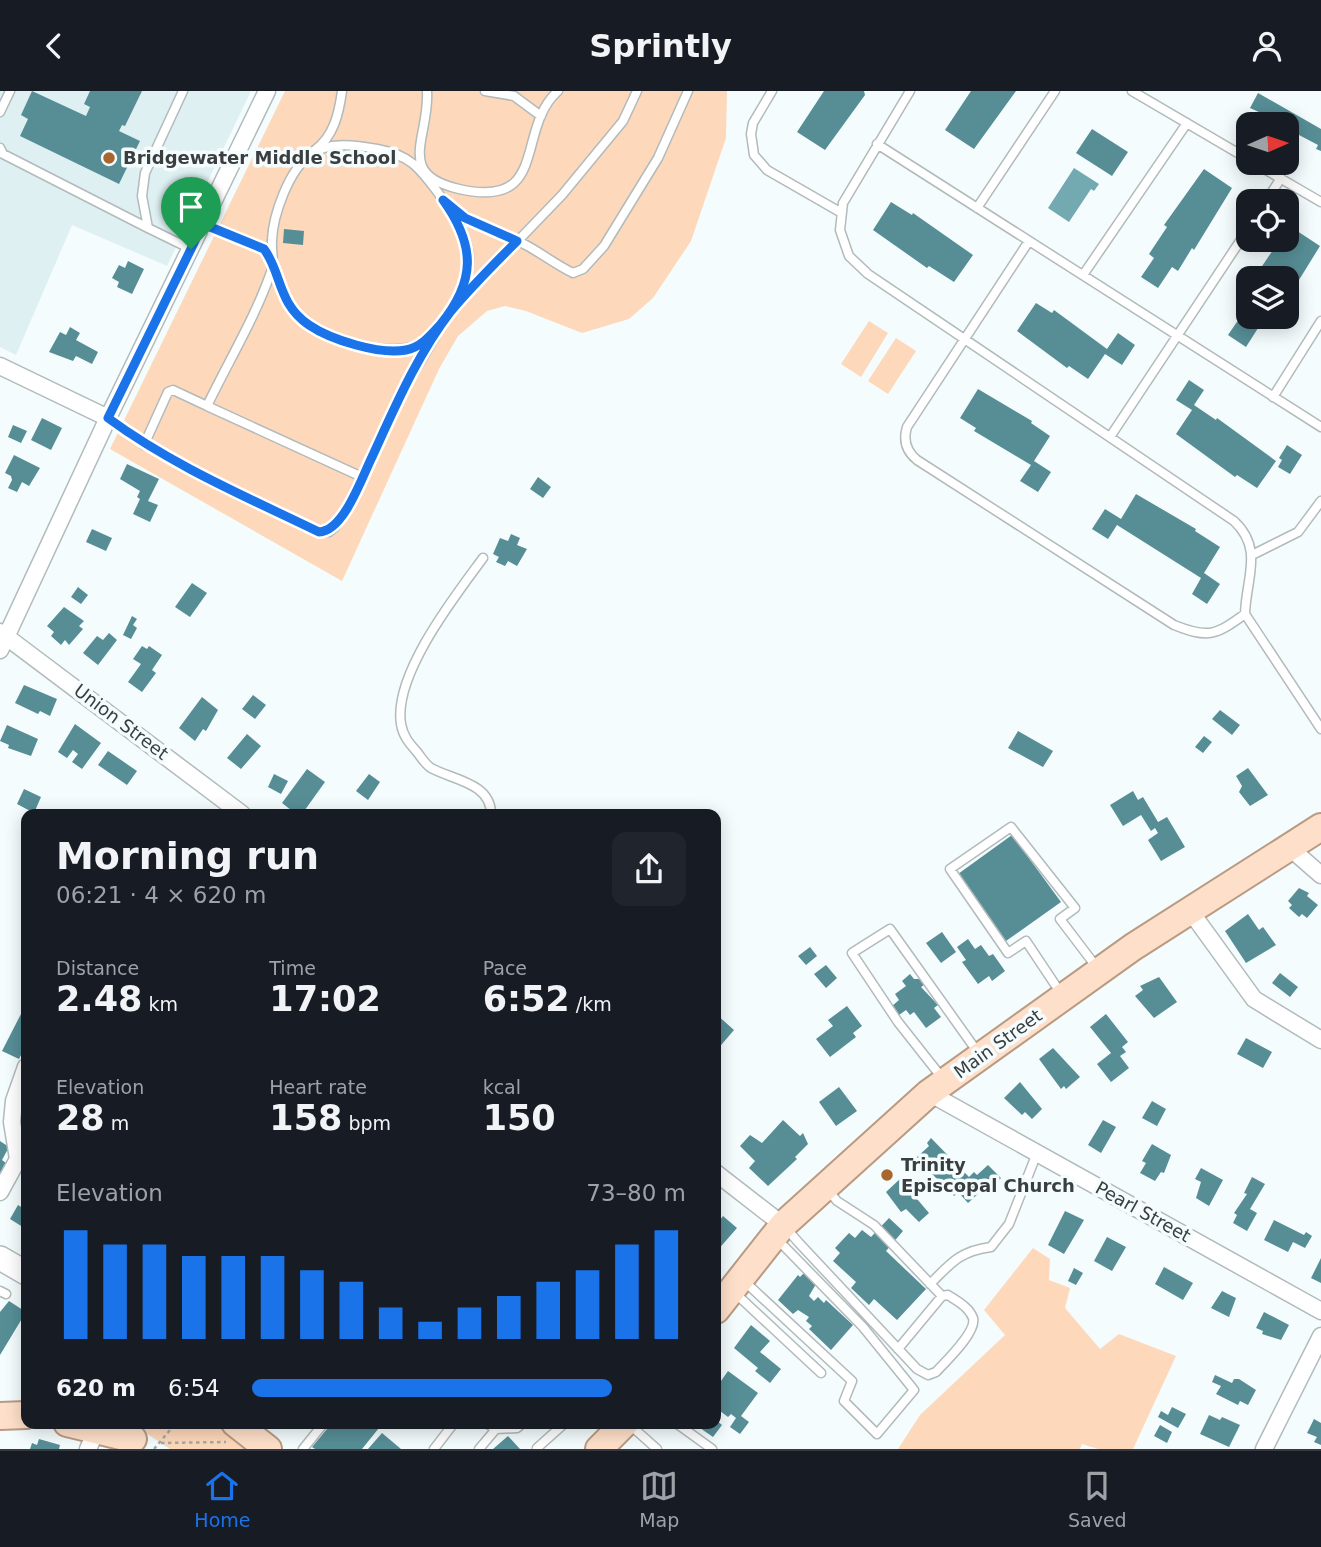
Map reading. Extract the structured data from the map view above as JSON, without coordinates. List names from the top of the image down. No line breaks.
{"streets":{"main road":["Main Street"],"street":["Union Street","Pearl Street"]},"crossings":[["Main Street","Pearl Street"]],"places":["Bridgewater Middle School","Trinity Episcopal Church"],"north":"right","page":{"header":"Sprintly","heading":["Morning run","06:21 · 4 × 620 m"],"stats":[["Distance","2.48 km"],["Time","17:02"],["Pace","6:52 /km"],["Elevation","28 m"],["Heart rate","158 bpm"],["kcal","150"]],"chart":["Elevation","73–80 m"],"list":[{"name":"620 m","note":"6:54"}],"tabs":["Home","Map","Saved"]}}
